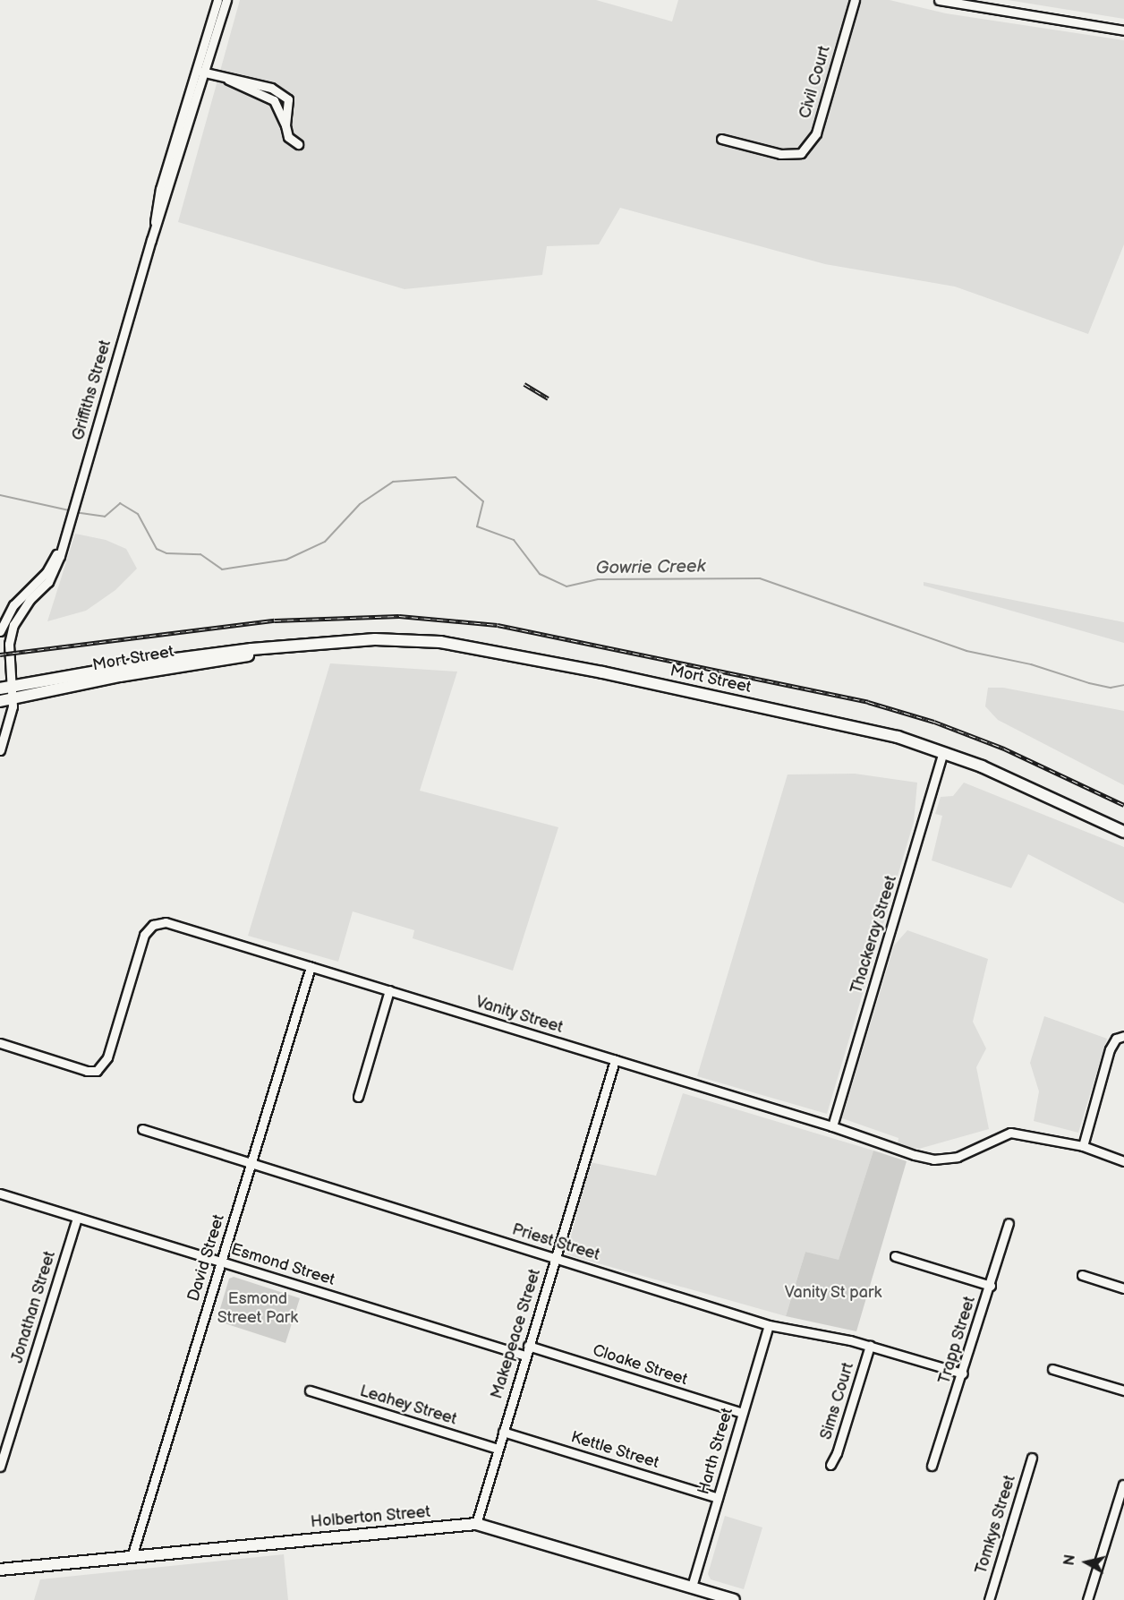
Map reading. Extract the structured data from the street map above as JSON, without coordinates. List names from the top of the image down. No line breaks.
{"streets":{"main road":["Mort Street","Holberton Street"],"street":["Civil Court","Griffiths Street","Thackeray Street","Vanity Street","Priest Street","David Street","Esmond Street","Jonathan Street","Makepeace Street","Trapp Street","Cloake Street","Sims Court","Leahey Street","Kettle Street","Harth Street","Tomkys Street"]},"crossings":[["Griffiths Street","Mort Street"],["Mort Street","Thackeray Street"],["Thackeray Street","Vanity Street"],["Vanity Street","David Street"],["Vanity Street","Makepeace Street"],["Priest Street","David Street"],["Priest Street","Makepeace Street"],["Priest Street","Trapp Street"],["Priest Street","Sims Court"],["Priest Street","Harth Street"],["David Street","Esmond Street"],["David Street","Holberton Street"],["Esmond Street","Jonathan Street"],["Esmond Street","Makepeace Street"],["Makepeace Street","Cloake Street"],["Makepeace Street","Leahey Street"],["Makepeace Street","Kettle Street"],["Makepeace Street","Holberton Street"],["Cloake Street","Harth Street"],["Kettle Street","Harth Street"],["Harth Street","Holberton Street"]],"water":["Gowrie Creek"],"parks":["Vanity St park","Esmond Street Park"],"north":"left"}
